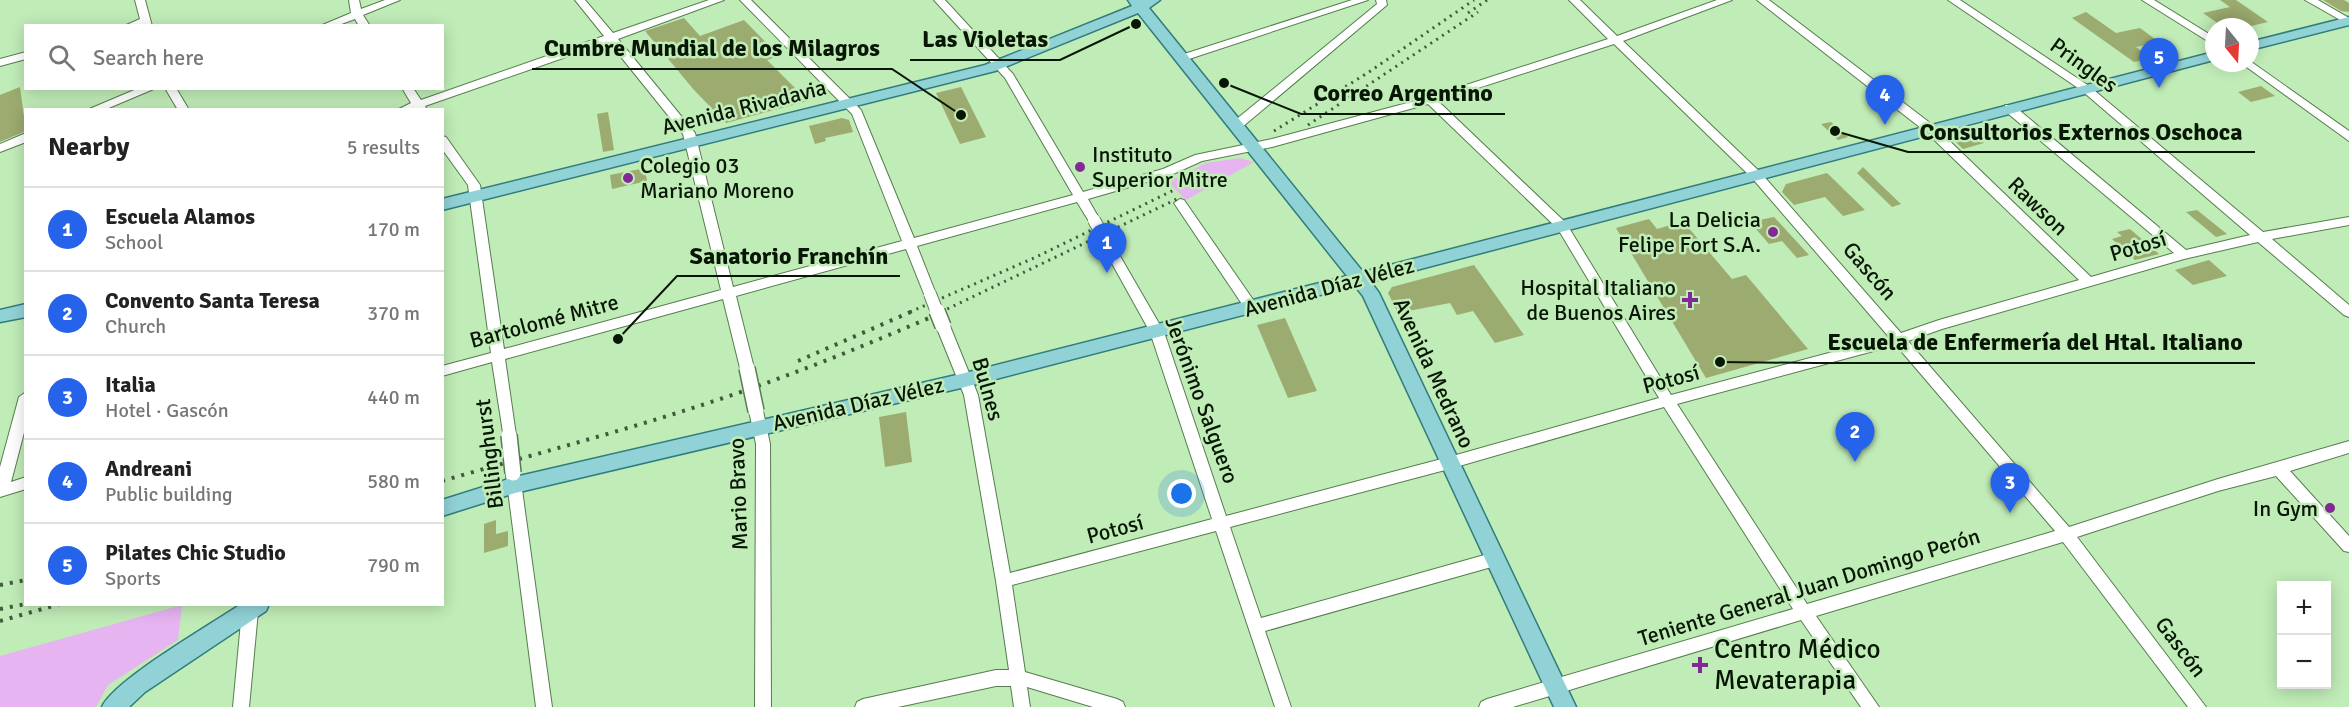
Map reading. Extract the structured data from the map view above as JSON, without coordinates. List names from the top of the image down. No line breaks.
{"streets":{"main road":["Avenida Rivadavia","Avenida Díaz Vélez","Avenida Medrano"],"street":["Pringles","Rawson","Potosí","Gascón","Bartolomé Mitre","Bulnes","Jerónimo Salguero","Billinghurst","Mario Bravo","Teniente General Juan Domingo Perón"]},"crossings":[["Pringles","Potosí"],["Pringles","Avenida Díaz Vélez"],["Avenida Rivadavia","Avenida Medrano"],["Avenida Rivadavia","Bulnes"],["Avenida Rivadavia","Jerónimo Salguero"],["Avenida Rivadavia","Billinghurst"],["Avenida Rivadavia","Mario Bravo"],["Rawson","Potosí"],["Rawson","Avenida Díaz Vélez"],["Potosí","Gascón"],["Potosí","Avenida Medrano"],["Potosí","Bulnes"],["Potosí","Jerónimo Salguero"],["Gascón","Avenida Díaz Vélez"],["Gascón","Bartolomé Mitre"],["Gascón","Teniente General Juan Domingo Perón"],["Avenida Díaz Vélez","Avenida Medrano"],["Avenida Díaz Vélez","Bulnes"],["Avenida Díaz Vélez","Jerónimo Salguero"],["Avenida Díaz Vélez","Billinghurst"],["Avenida Díaz Vélez","Mario Bravo"],["Bartolomé Mitre","Avenida Medrano"],["Bartolomé Mitre","Bulnes"],["Bartolomé Mitre","Jerónimo Salguero"],["Bartolomé Mitre","Billinghurst"],["Bartolomé Mitre","Mario Bravo"],["Avenida Medrano","Teniente General Juan Domingo Perón"]],"places":{"other":["Las Violetas","Correo Argentino","Cumbre Mundial de los Milagros","Consultorios Externos Oschoca","Instituto Superior Mitre","Colegio 03 Mariano Moreno","La Delicia Felipe Fort S.A.","Sanatorio Franchín","Escuela de Enfermería del Htal. Italiano","In Gym"],"health":["Hospital Italiano de Buenos Aires","Centro Médico Mevaterapia"]},"north":"bottom","page":{"search":"Search here","pins":["5","4","1","2","3"],"heading":["Nearby","5 results"],"list":[{"mark":"1","name":"Escuela Alamos","note":"School","value":"170 m"},{"mark":"2","name":"Convento Santa Teresa","note":"Church","value":"370 m"},{"mark":"3","name":"Italia","note":"Hotel · Gascón","value":"440 m"},{"mark":"4","name":"Andreani","note":"Public building","value":"580 m"},{"mark":"5","name":"Pilates Chic Studio","note":"Sports","value":"790 m"}],"map_buttons":["+","−"]}}
